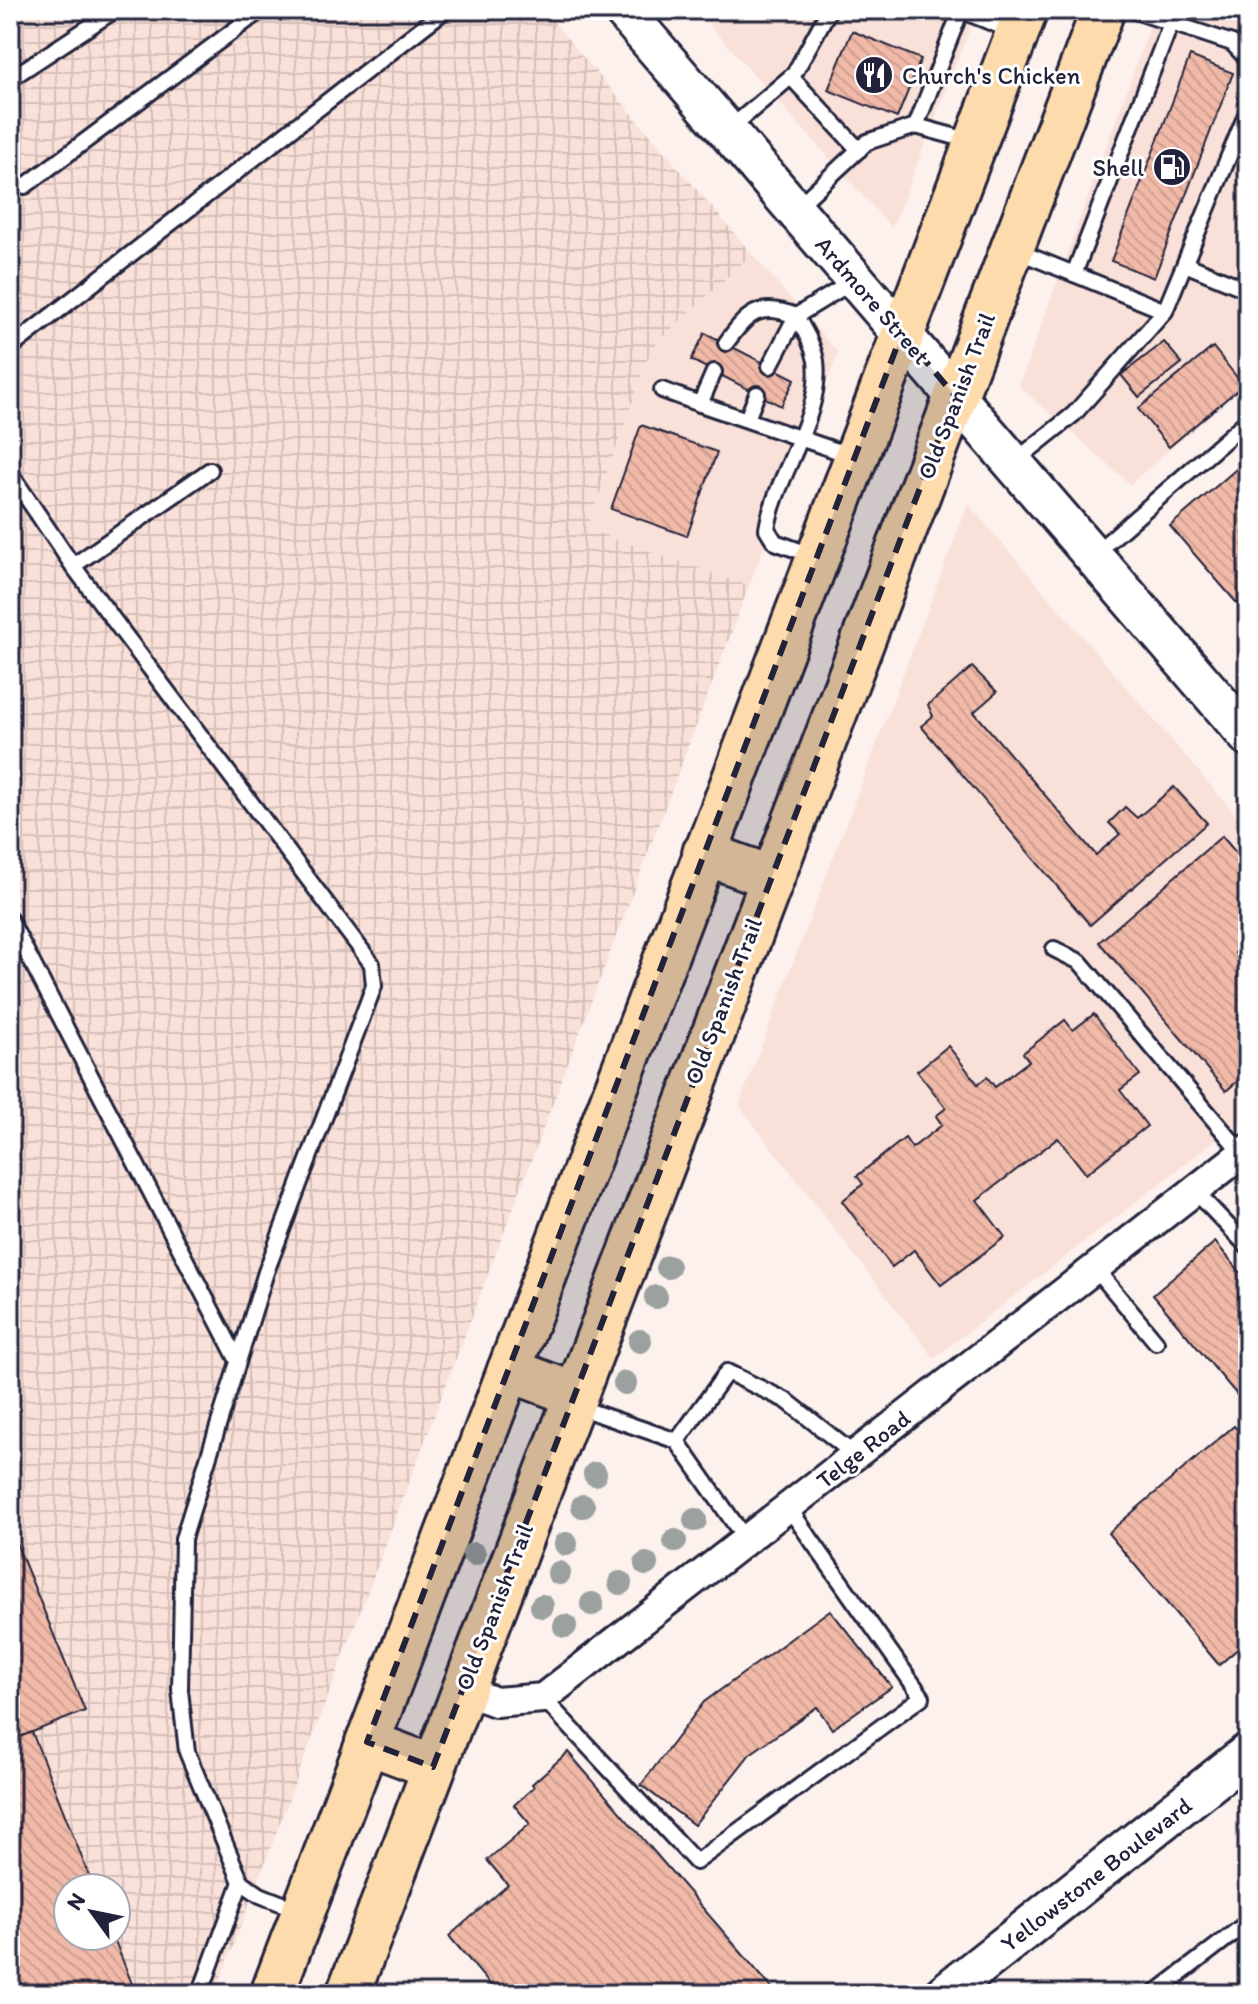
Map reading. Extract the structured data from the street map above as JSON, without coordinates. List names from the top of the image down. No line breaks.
{"streets":{"main road":["Old Spanish Trail"],"street":["Ardmore Street","Telge Road","Yellowstone Boulevard"]},"crossings":[["Ardmore Street","Old Spanish Trail"]],"places":{"restaurant":["Church's Chicken"],"fuel station":["Shell"]},"north":"top left"}
